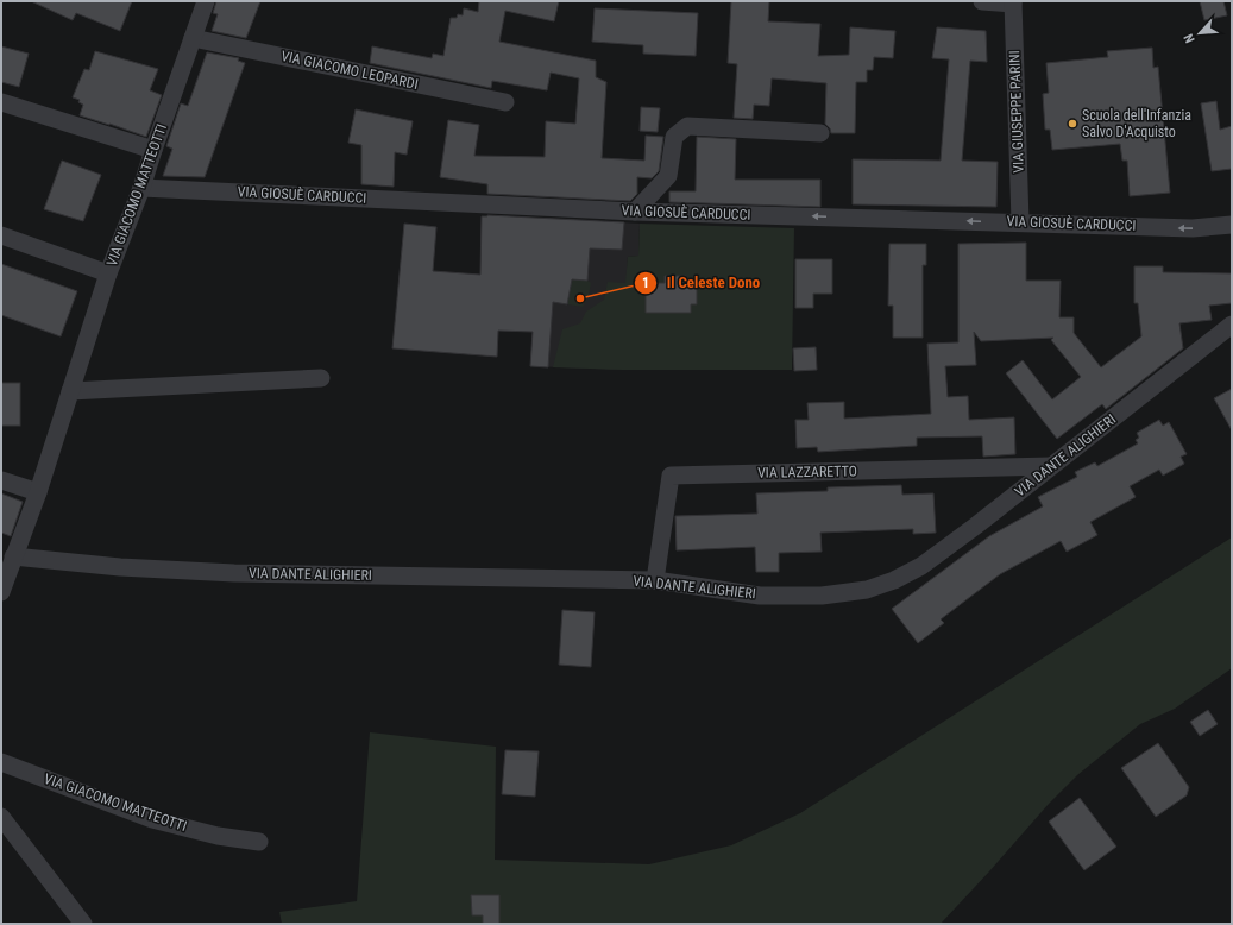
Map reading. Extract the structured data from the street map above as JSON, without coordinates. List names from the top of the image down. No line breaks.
{"streets":{"street":["VIA GIACOMO LEOPARDI","VIA GIUSEPPE PARINI","VIA GIACOMO MATTEOTTI","VIA GIOSUÈ CARDUCCI","VIA DANTE ALIGHIERI","VIA LAZZARETTO"]},"crossings":[["VIA GIACOMO LEOPARDI","VIA GIACOMO MATTEOTTI"],["VIA GIUSEPPE PARINI","VIA GIOSUÈ CARDUCCI"],["VIA GIACOMO MATTEOTTI","VIA GIOSUÈ CARDUCCI"],["VIA GIACOMO MATTEOTTI","VIA DANTE ALIGHIERI"],["VIA DANTE ALIGHIERI","VIA LAZZARETTO"]],"one_way":["VIA GIOSUÈ CARDUCCI"],"places":["Scuola dell'Infanzia Salvo D'Acquisto","Il Celeste Dono"],"north":"bottom left"}
